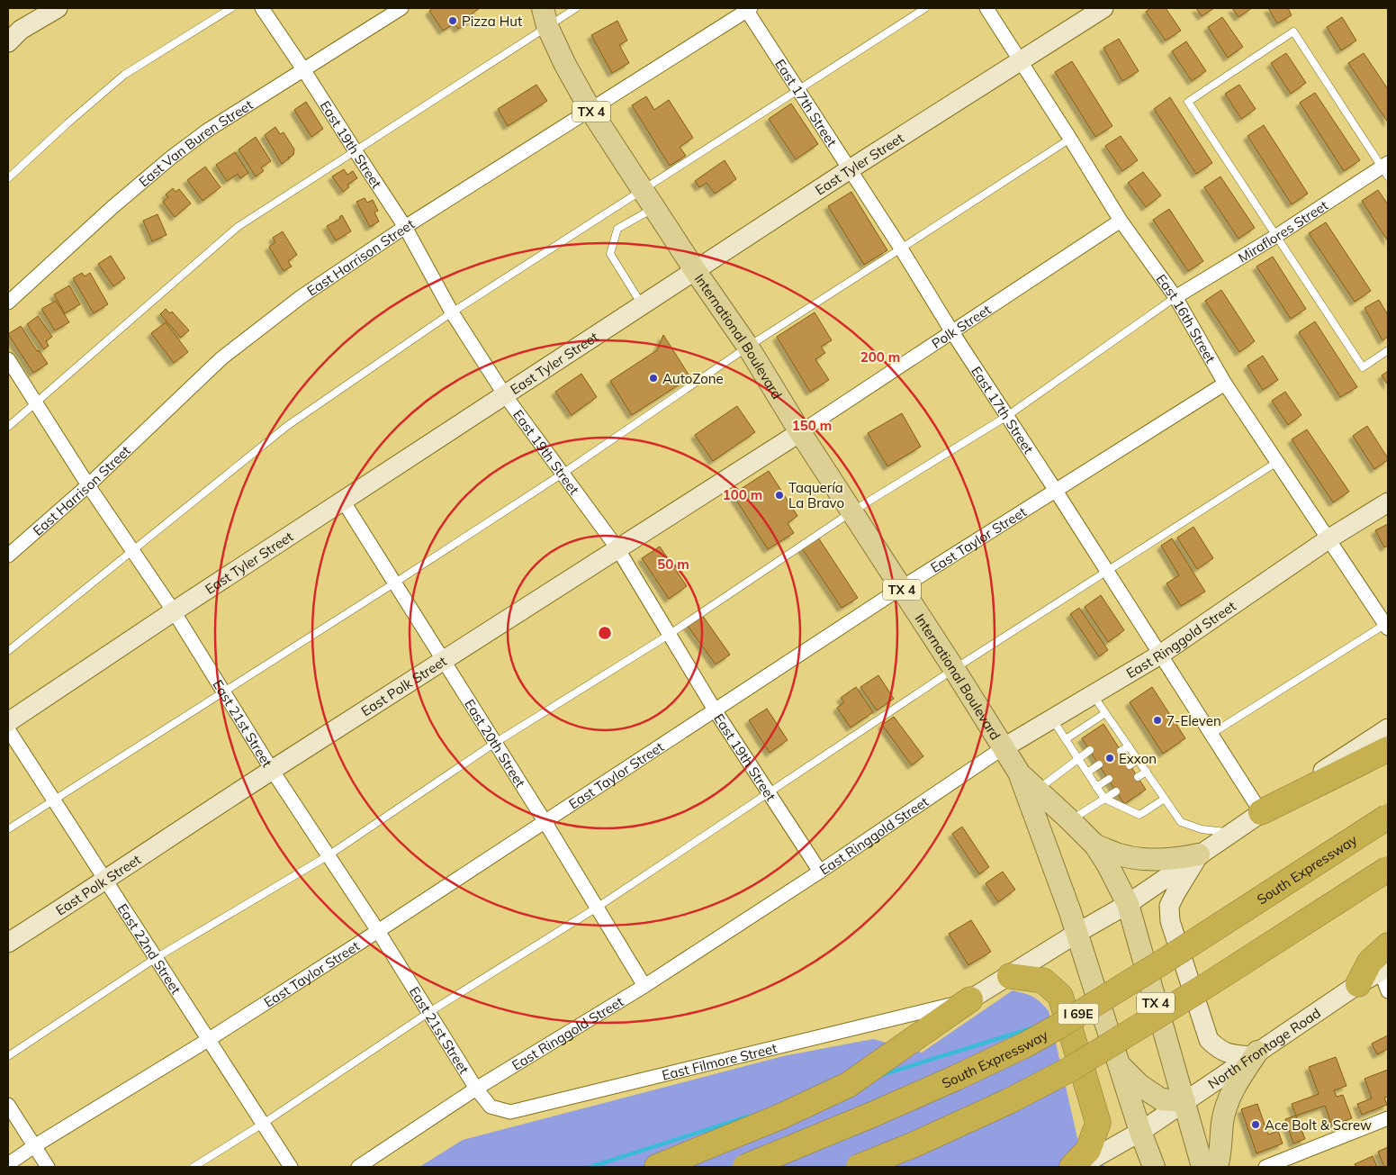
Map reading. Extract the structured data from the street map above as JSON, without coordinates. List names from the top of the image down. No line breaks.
{"streets":{"highway":["South Expressway","I 69E"],"main road":["TX 4","International Boulevard"],"street":["East 17th Street","East Van Buren Street","East 19th Street","East Tyler Street","Miraflores Street","East Harrison Street","East 16th Street","Polk Street","East Taylor Street","East Ringgold Street","East Polk Street","East 21st Street","East 20th Street","East 22nd Street","North Frontage Road","East Filmore Street"]},"crossings":[["East 17th Street","East Tyler Street"],["East 17th Street","East Harrison Street"],["East 17th Street","Polk Street"],["East 17th Street","East Taylor Street"],["East 17th Street","East Ringgold Street"],["East Van Buren Street","East 19th Street"],["East 19th Street","East Tyler Street"],["East 19th Street","East Harrison Street"],["East 19th Street","East Taylor Street"],["East 19th Street","East Ringgold Street"],["East 19th Street","East Polk Street"],["East Tyler Street","East 16th Street"],["East Tyler Street","International Boulevard"],["East Tyler Street","East 21st Street"],["East Tyler Street","East 20th Street"],["Miraflores Street","East 16th Street"],["East Harrison Street","International Boulevard"],["East Harrison Street","East 21st Street"],["East 16th Street","Polk Street"],["East 16th Street","East Taylor Street"],["East 16th Street","East Ringgold Street"],["Polk Street","International Boulevard"],["Polk Street","East Polk Street"],["International Boulevard","East Taylor Street"],["International Boulevard","East Ringgold Street"],["International Boulevard","East Polk Street"],["International Boulevard","North Frontage Road"],["East Taylor Street","East 21st Street"],["East Taylor Street","East 20th Street"],["East Taylor Street","East 22nd Street"],["East Ringgold Street","East 21st Street"],["East Ringgold Street","East 20th Street"],["East Ringgold Street","East Filmore Street"],["East Polk Street","East 21st Street"],["East Polk Street","East 20th Street"],["East Polk Street","East 22nd Street"],["East 21st Street","East Filmore Street"]],"places":["Pizza Hut","AutoZone","Taquería La Bravo","7-Eleven","Exxon","Ace Bolt & Screw"],"rings":["200 m","150 m","100 m","50 m"]}
